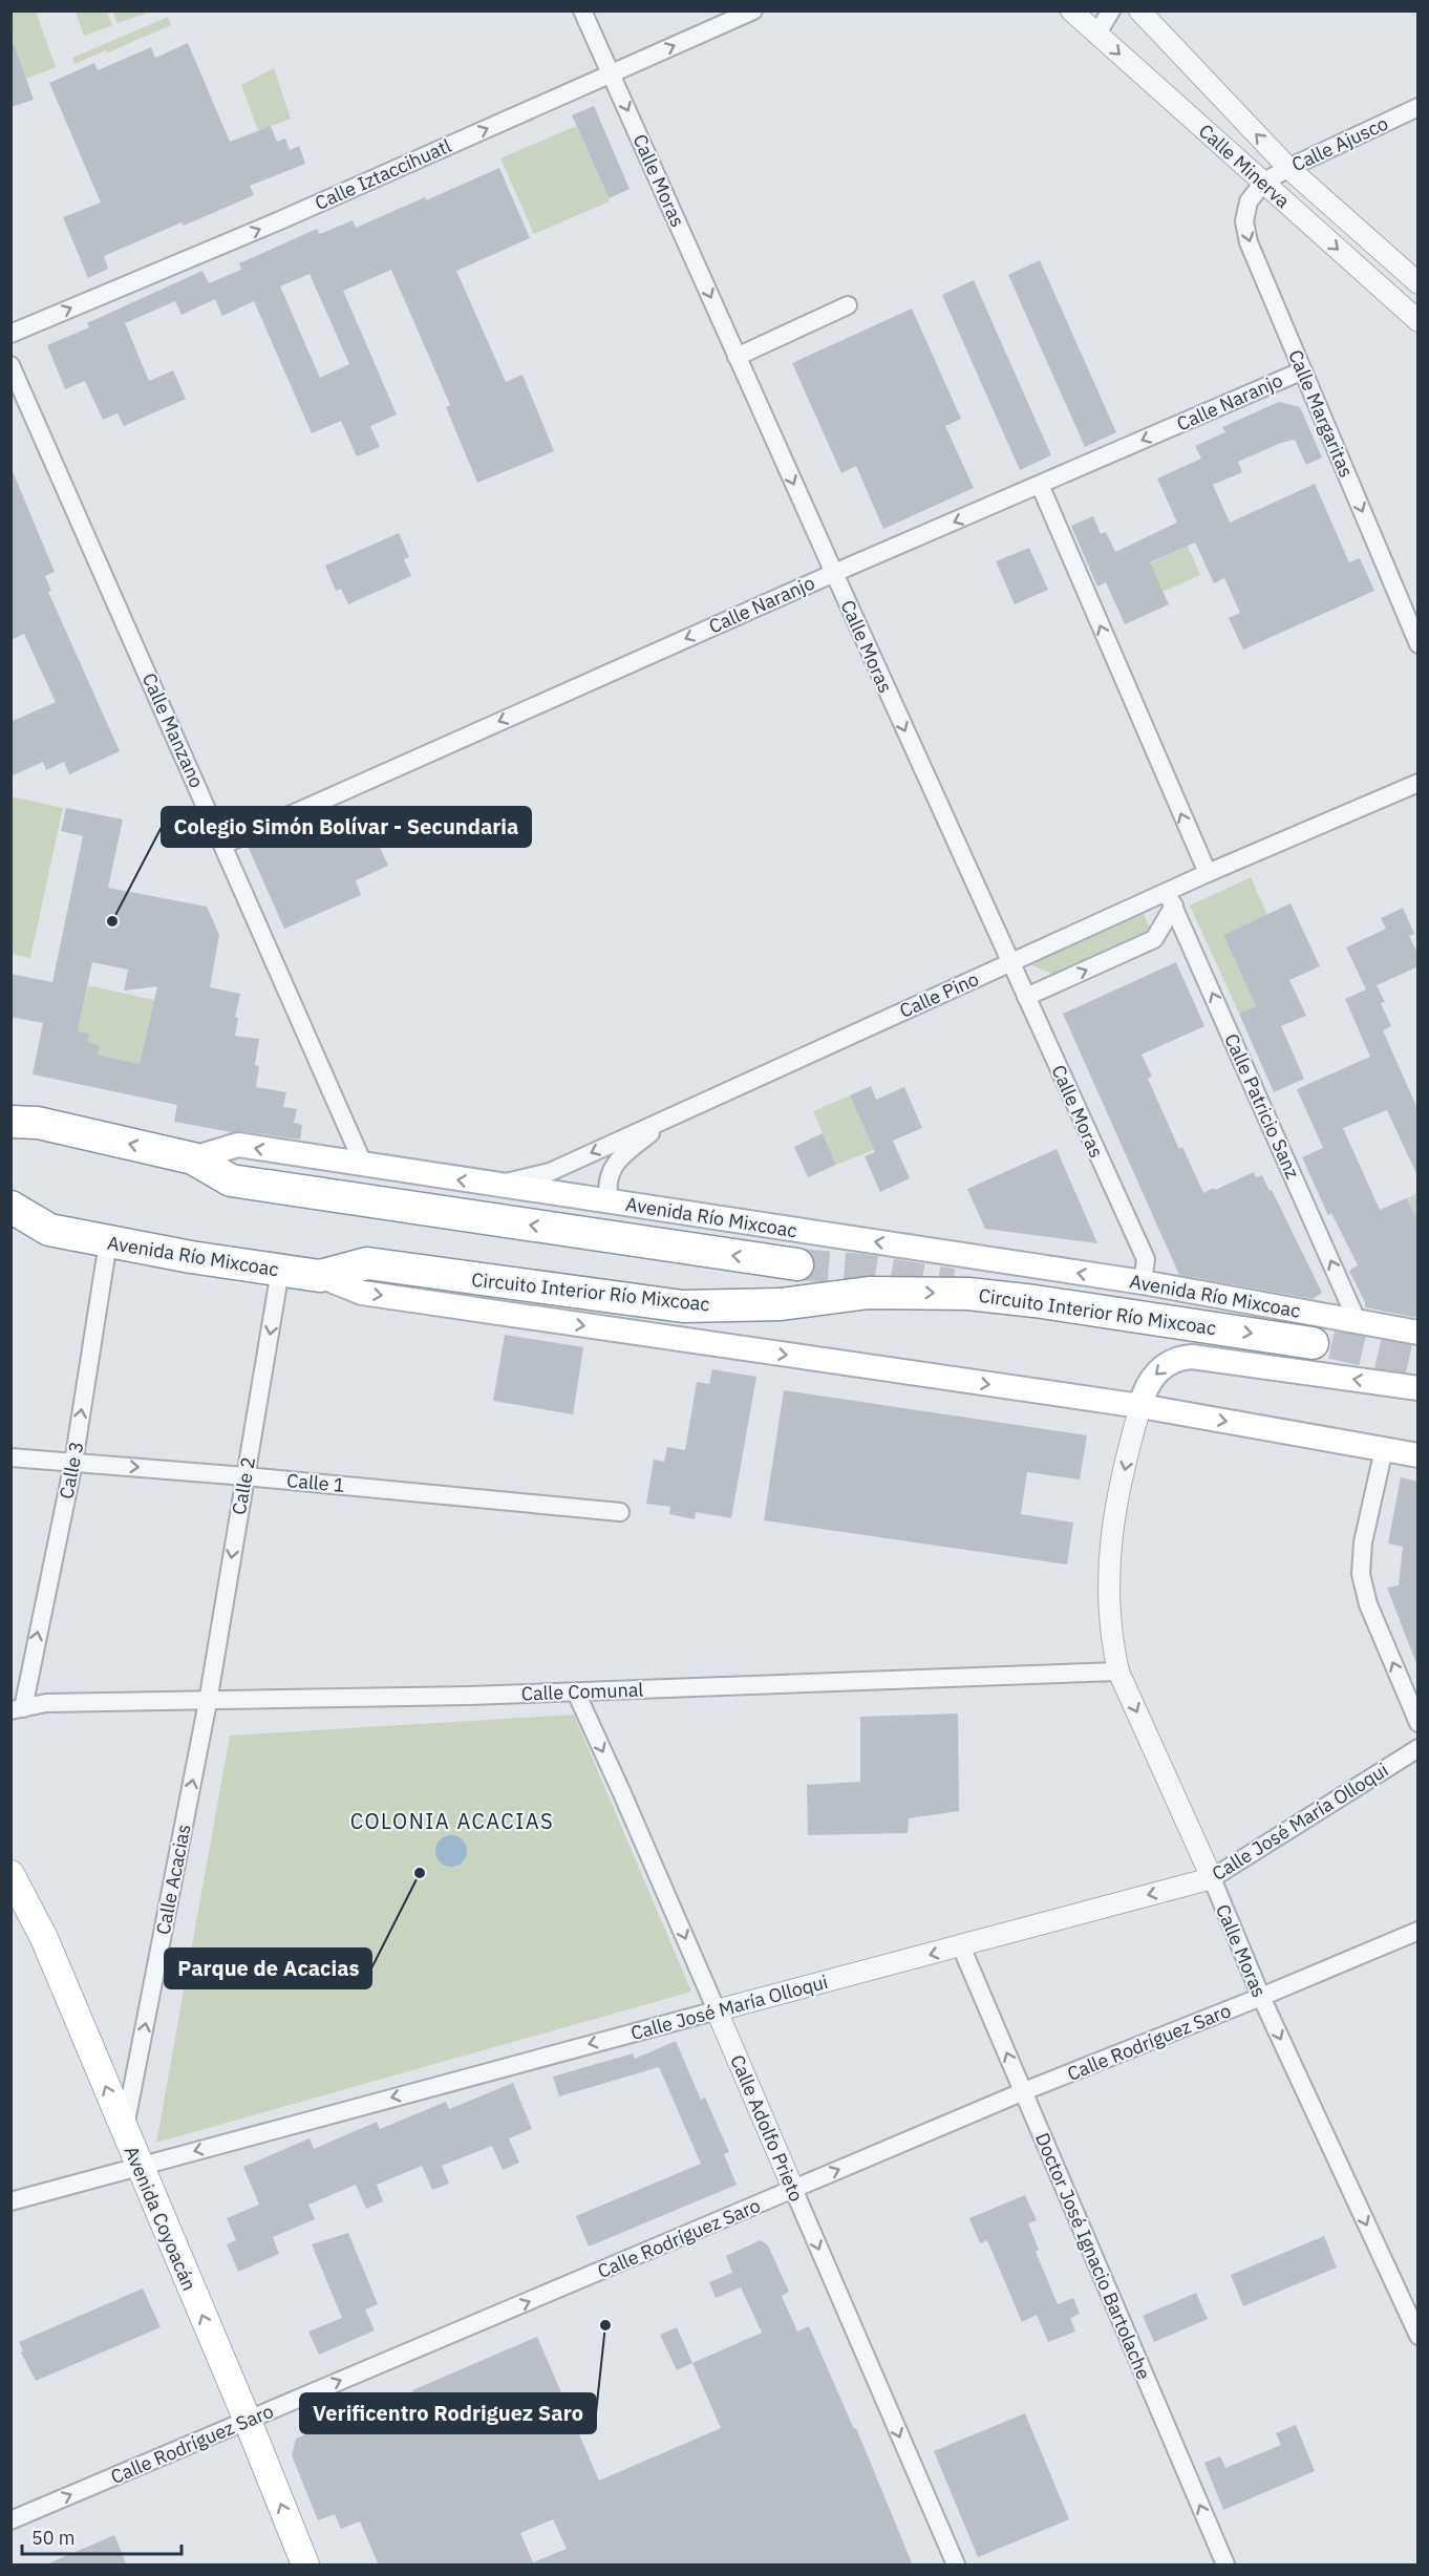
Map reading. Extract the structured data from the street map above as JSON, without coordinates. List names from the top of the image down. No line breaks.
{"streets":{"highway":["Avenida Río Mixcoac","Circuito Interior Río Mixcoac"],"main road":["Avenida Coyoacán"],"street":["Calle Ajusco","Calle Minerva","Calle Iztaccihuatl","Calle Moras","Calle Naranjo","Calle Margaritas","Calle Manzano","Calle Pino","Calle Patricio Sanz","Calle 3","Calle 1","Calle 2","Calle Comunal","Calle José María Olloqui","Calle Acacias","Calle Rodríguez Saro","Calle Adolfo Prieto","Doctor José Ignacio Bartolache"]},"crossings":[["Calle Ajusco","Calle Minerva"],["Calle Ajusco","Calle Margaritas"],["Calle Minerva","Calle Margaritas"],["Calle Iztaccihuatl","Calle Moras"],["Calle Moras","Calle Naranjo"],["Calle Moras","Calle Pino"],["Calle Moras","Avenida Río Mixcoac"],["Calle Moras","Calle Comunal"],["Calle Moras","Calle José María Olloqui"],["Calle Moras","Calle Rodríguez Saro"],["Calle Naranjo","Calle Margaritas"],["Calle Naranjo","Calle Manzano"],["Calle Manzano","Avenida Río Mixcoac"],["Calle Pino","Calle Patricio Sanz"],["Calle Pino","Avenida Río Mixcoac"],["Calle Patricio Sanz","Avenida Río Mixcoac"],["Avenida Río Mixcoac","Circuito Interior Río Mixcoac"],["Avenida Río Mixcoac","Calle 3"],["Avenida Río Mixcoac","Calle 2"],["Calle 3","Calle 1"],["Calle 3","Calle Comunal"],["Calle 1","Calle 2"],["Calle 2","Calle Comunal"],["Calle 2","Calle Acacias"],["Calle Comunal","Calle Acacias"],["Calle Comunal","Calle Adolfo Prieto"],["Calle José María Olloqui","Calle Adolfo Prieto"],["Calle José María Olloqui","Avenida Coyoacán"],["Calle José María Olloqui","Doctor José Ignacio Bartolache"],["Calle Acacias","Avenida Coyoacán"],["Calle Rodríguez Saro","Calle Adolfo Prieto"],["Calle Rodríguez Saro","Avenida Coyoacán"],["Calle Rodríguez Saro","Doctor José Ignacio Bartolache"]],"one_way":["Calle Iztaccihuatl","Calle Moras","Calle Naranjo","Calle Margaritas","Calle Patricio Sanz","Calle 3","Calle 2","Calle José María Olloqui","Calle Acacias","Calle Rodríguez Saro","Calle Adolfo Prieto","Avenida Coyoacán","Doctor José Ignacio Bartolache"],"districts":["COLONIA ACACIAS"],"places":["Colegio Simón Bolívar - Secundaria","Parque de Acacias","Verificentro Rodriguez Saro"],"scale_bar":"50 m"}
